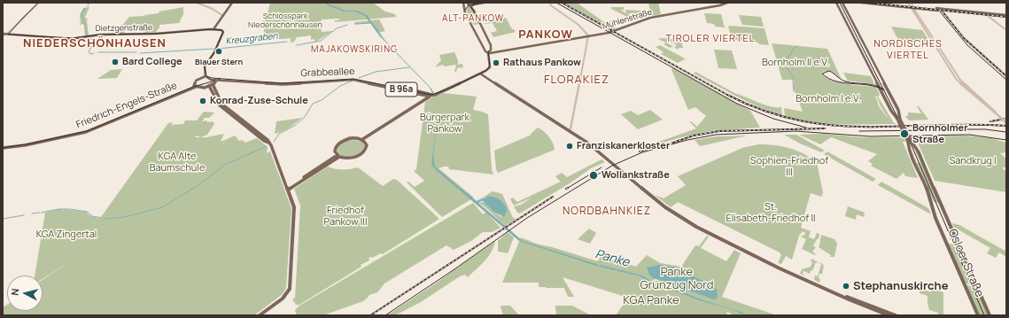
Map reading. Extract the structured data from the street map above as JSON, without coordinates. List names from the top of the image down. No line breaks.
{"streets":{"main road":["Mühlenstraße","Dietzgenstraße","Grabbeallee","B 96a","Friedrich-Engels-Straße","Osloer Straße"]},"districts":["ALT-PANKOW","PANKOW","TIROLER VIERTEL","NIEDERSCHÖNHAUSEN","NORDISCHES VIERTEL","MAJAKOWSKIRING","FLORAKIEZ","NORDBAHNKIEZ"],"water":["Kreuzgraben","Panke"],"parks":["Schlosspark Niederschönhausen","Bornholm II e.V.","Bornholm I e.V.","Bürgerpark Pankow","KGA Alte Baumschule","Sophien-Friedhof III","Sandkrug I","St. Elisabeth-Friedhof II","Friedhof Pankow III","KGA Zingertal","Panke Grünzug Nord","KGA Panke"],"places":["Blauer Stern","Bard College","Rathaus Pankow","Konrad-Zuse-Schule","Bornholmer Straße","Franziskanerkloster","Wollankstraße","Stephanuskirche"],"north":"left"}
